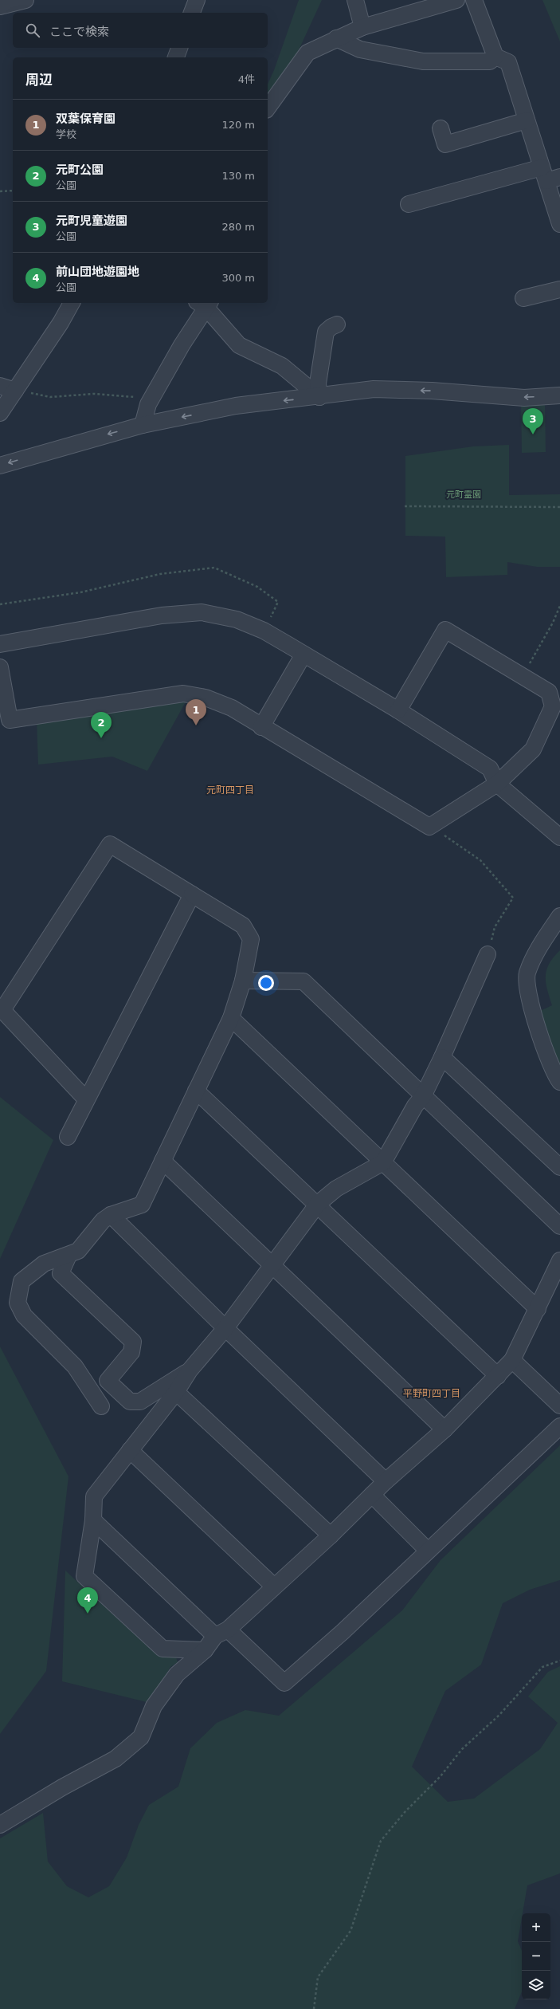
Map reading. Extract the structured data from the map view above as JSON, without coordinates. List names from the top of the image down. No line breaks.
{"districts":["元町四丁目","平野町四丁目"],"parks":["元町霊園"],"page":{"search":"ここで検索","heading":["周辺","4件"],"list":[{"mark":"1","name":"双葉保育園","note":"学校","value":"120 m"},{"mark":"2","name":"元町公園","note":"公園","value":"130 m"},{"mark":"3","name":"元町児童遊園","note":"公園","value":"280 m"},{"mark":"4","name":"前山団地遊園地","note":"公園","value":"300 m"}],"pins":["3","1","2","4"],"map_buttons":["+","−"]}}
